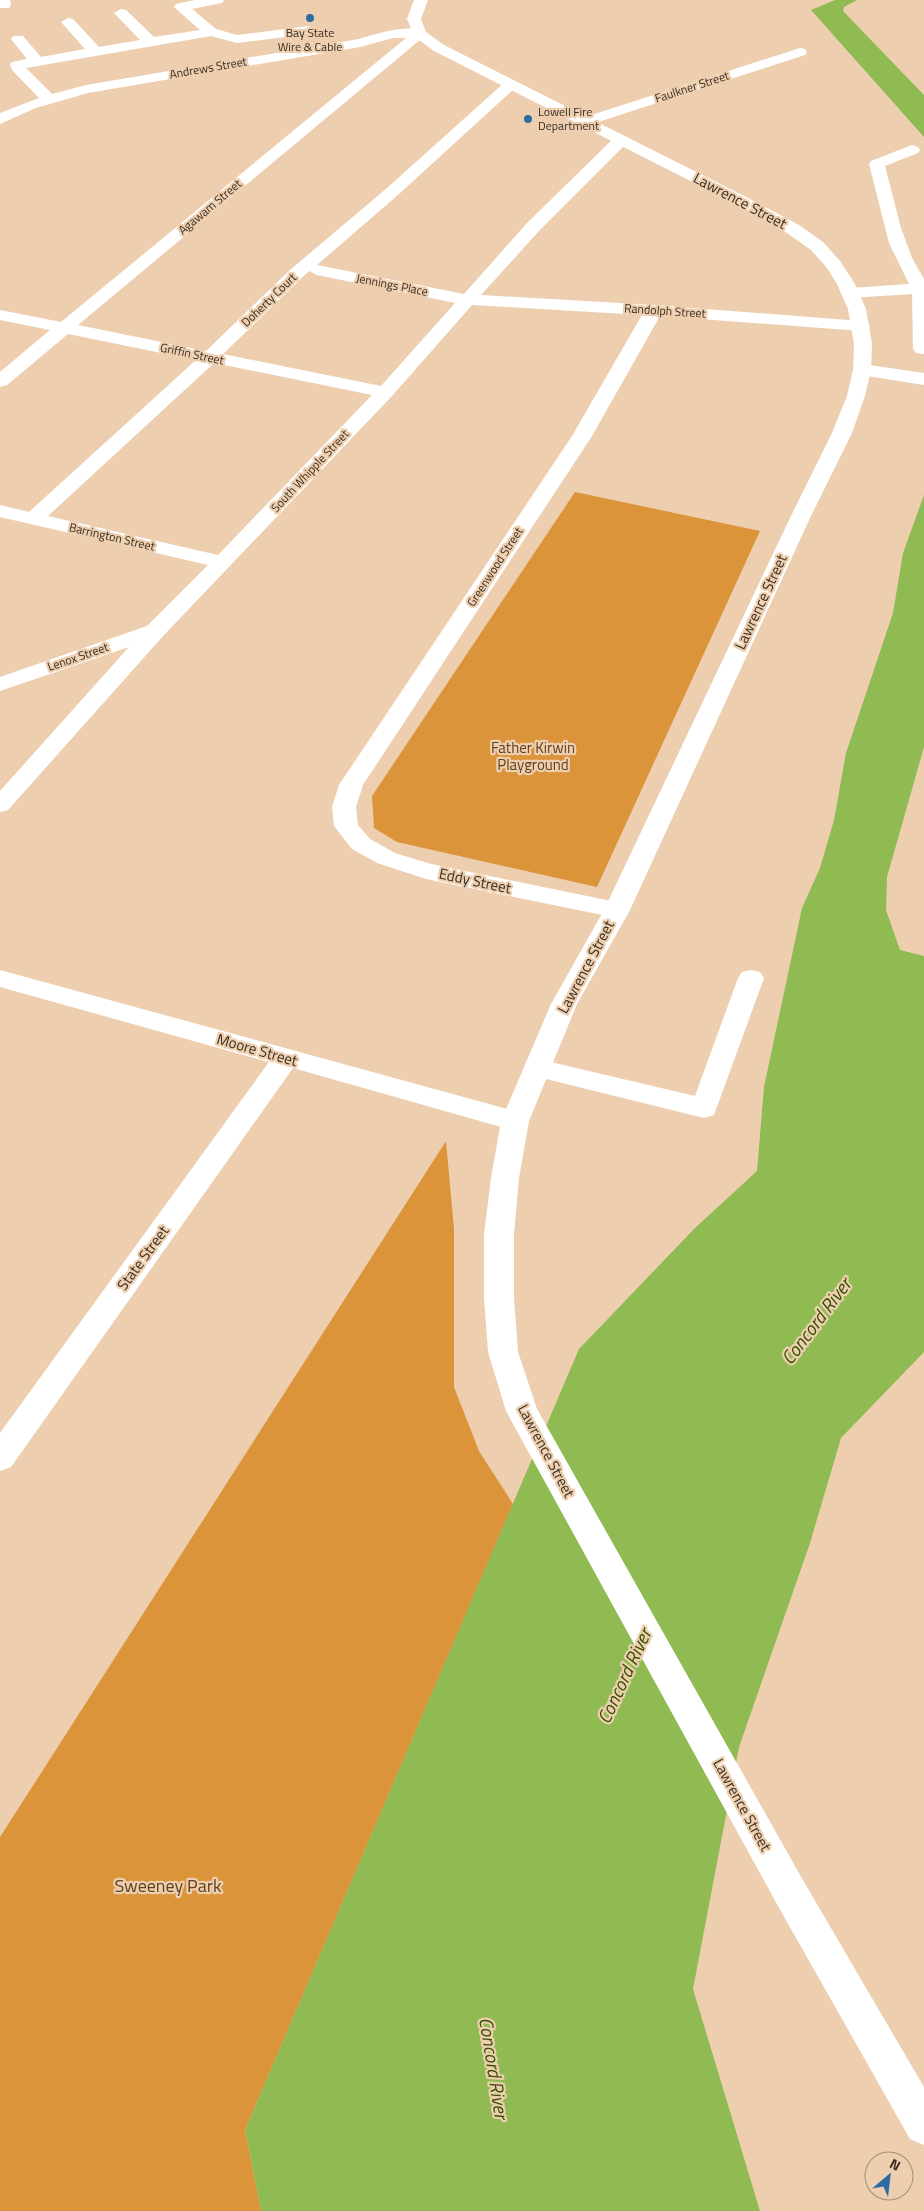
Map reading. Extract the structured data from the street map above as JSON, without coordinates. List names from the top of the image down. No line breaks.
{"streets":{"street":["Andrews Street","Faulkner Street","Lawrence Street","Agawam Street","Jennings Place","Doherty Court","Randolph Street","Griffin Street","South Whipple Street","Barrington Street","Greenwood Street","Lenox Street","Eddy Street","Moore Street","State Street"]},"crossings":[["Andrews Street","Lawrence Street"],["Andrews Street","Agawam Street"],["Faulkner Street","Lawrence Street"],["Lawrence Street","Agawam Street"],["Lawrence Street","Doherty Court"],["Lawrence Street","Randolph Street"],["Lawrence Street","South Whipple Street"],["Lawrence Street","Eddy Street"],["Lawrence Street","Moore Street"],["Agawam Street","Griffin Street"],["Jennings Place","Randolph Street"],["Jennings Place","South Whipple Street"],["Doherty Court","Griffin Street"],["Doherty Court","Barrington Street"],["Randolph Street","South Whipple Street"],["Randolph Street","Greenwood Street"],["Griffin Street","South Whipple Street"],["South Whipple Street","Barrington Street"],["South Whipple Street","Lenox Street"],["Greenwood Street","Eddy Street"],["Moore Street","State Street"]],"water":["Concord River"],"parks":["Father Kirwin Playground","Sweeney Park"],"places":["Bay State Wire & Cable","Lowell Fire Department"],"north":"top right"}
